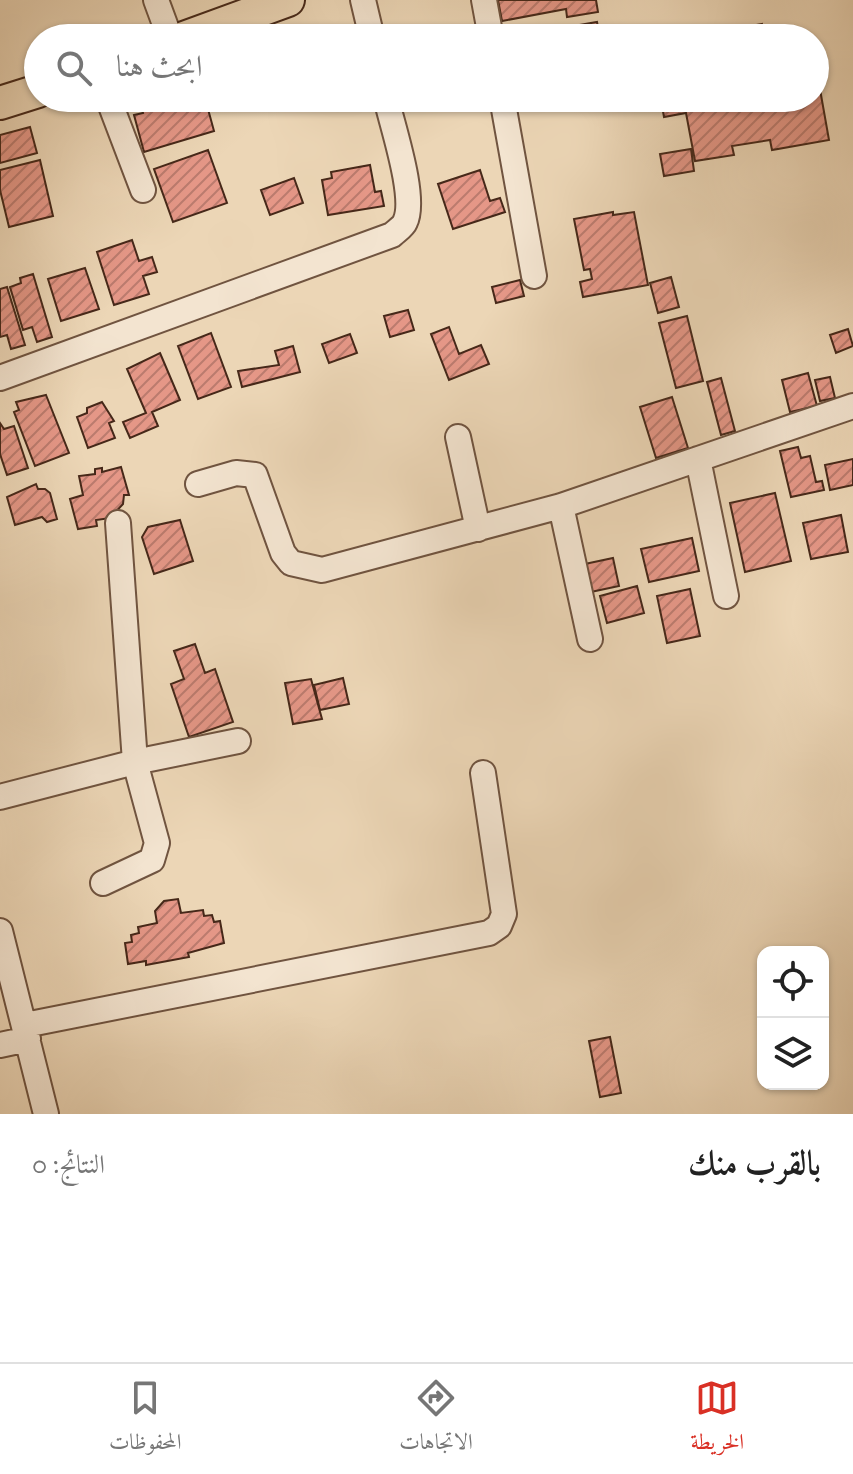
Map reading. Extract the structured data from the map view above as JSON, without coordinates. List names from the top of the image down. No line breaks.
{"page":{"search":"ابحث هنا","heading":["بالقرب منك","النتائج: 0"],"nav":["الخريطة","الاتجاهات","المحفوظات"]}}
